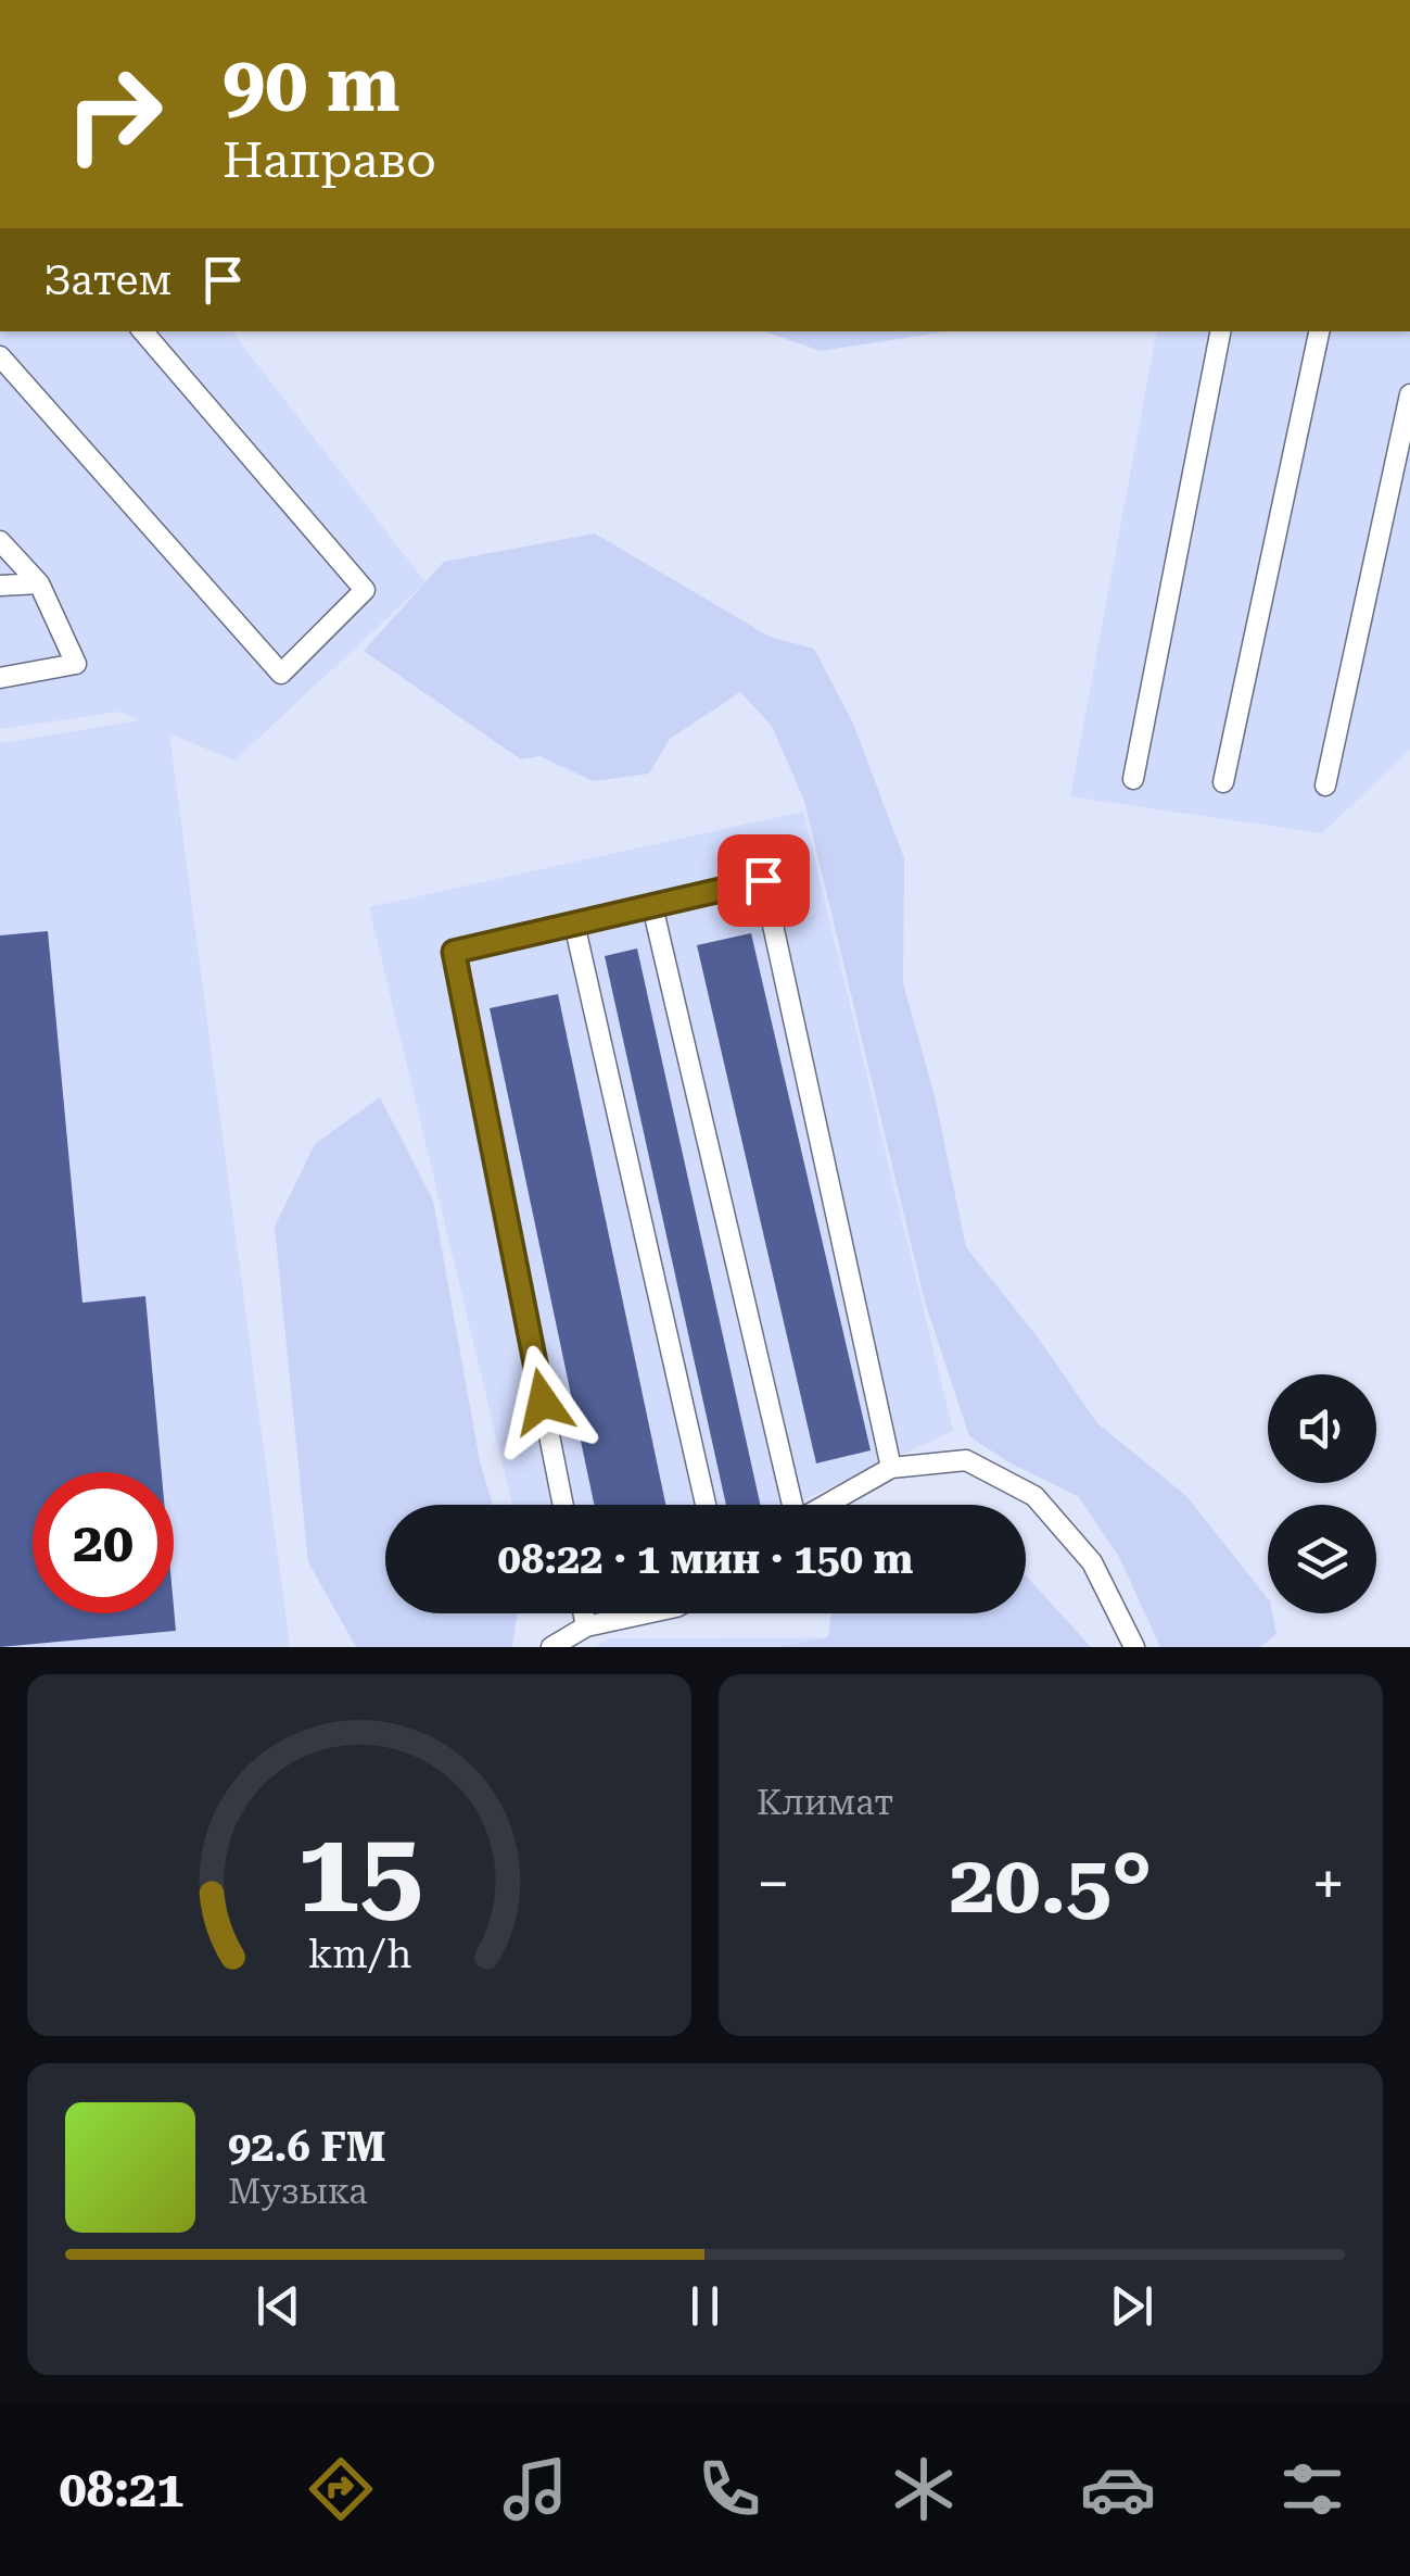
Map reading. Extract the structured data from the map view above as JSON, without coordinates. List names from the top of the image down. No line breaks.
{"page":{"turn":["90 m","Направо"],"then":"Затем","limit":"20","trip":"08:22 · 1 мин · 150 m","tile":"Климат","heat":["−","20.5°","+"],"song":["92.6 FM","Музыка"],"tabs":"08:21","gauge":["15","km/h"]}}
